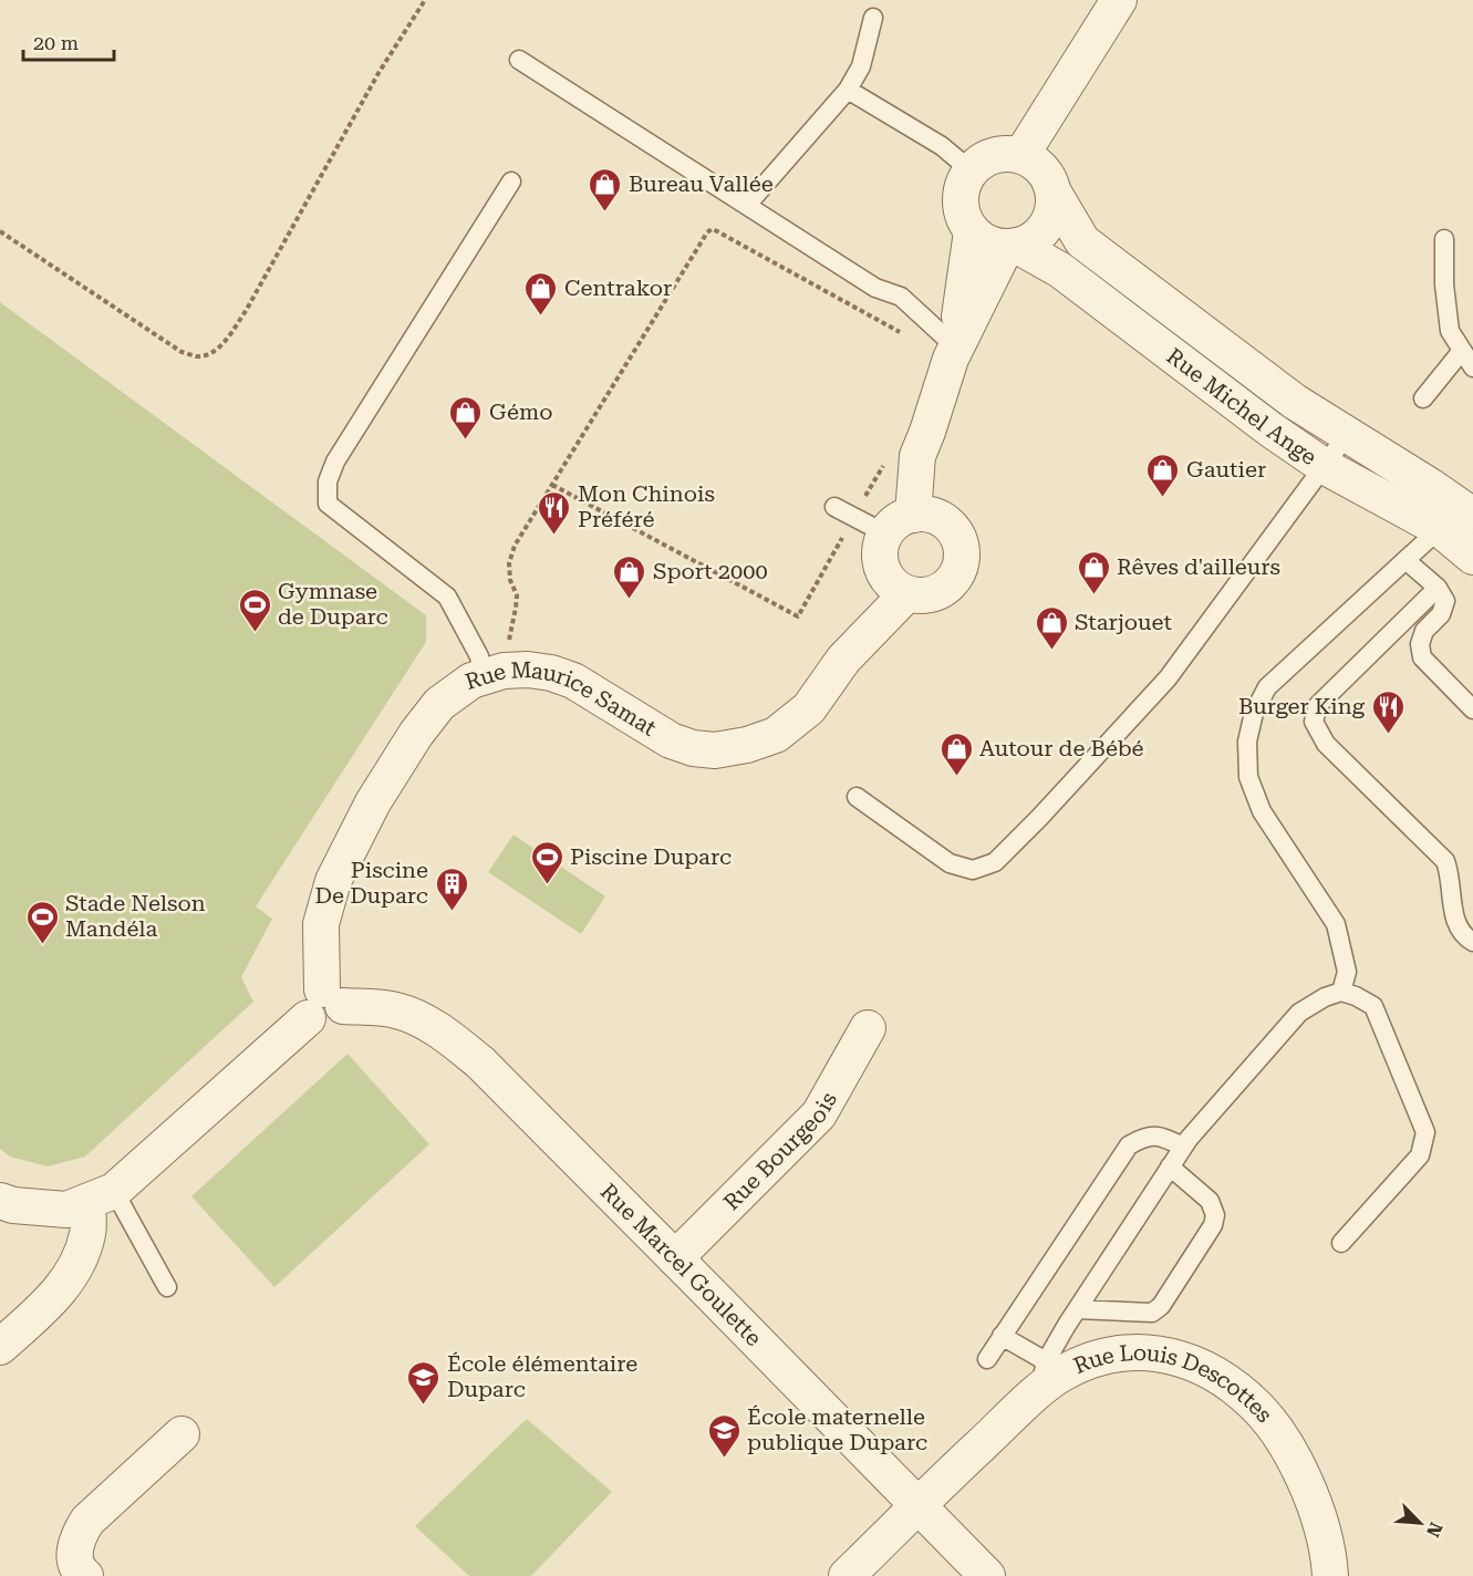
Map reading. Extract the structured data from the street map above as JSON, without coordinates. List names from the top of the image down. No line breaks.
{"streets":{"street":["Rue Michel Ange","Rue Maurice Samat","Rue Bourgeois","Rue Marcel Goulette","Rue Louis Descottes"]},"crossings":[["Rue Michel Ange","Rue Maurice Samat"],["Rue Maurice Samat","Rue Marcel Goulette"],["Rue Bourgeois","Rue Marcel Goulette"],["Rue Marcel Goulette","Rue Louis Descottes"]],"places":{"shop":["Bureau Vallée","Centrakor","Gémo","Gautier","Rêves d'ailleurs","Sport 2000","Starjouet","Autour de Bébé"],"restaurant":["Mon Chinois Préféré","Burger King"],"sports":["Gymnase de Duparc","Piscine Duparc","Stade Nelson Mandéla"],"building":["Piscine De Duparc"],"school or university":["École élémentaire Duparc","École maternelle publique Duparc"]},"scale_bar":"20 m","north":"bottom right"}
